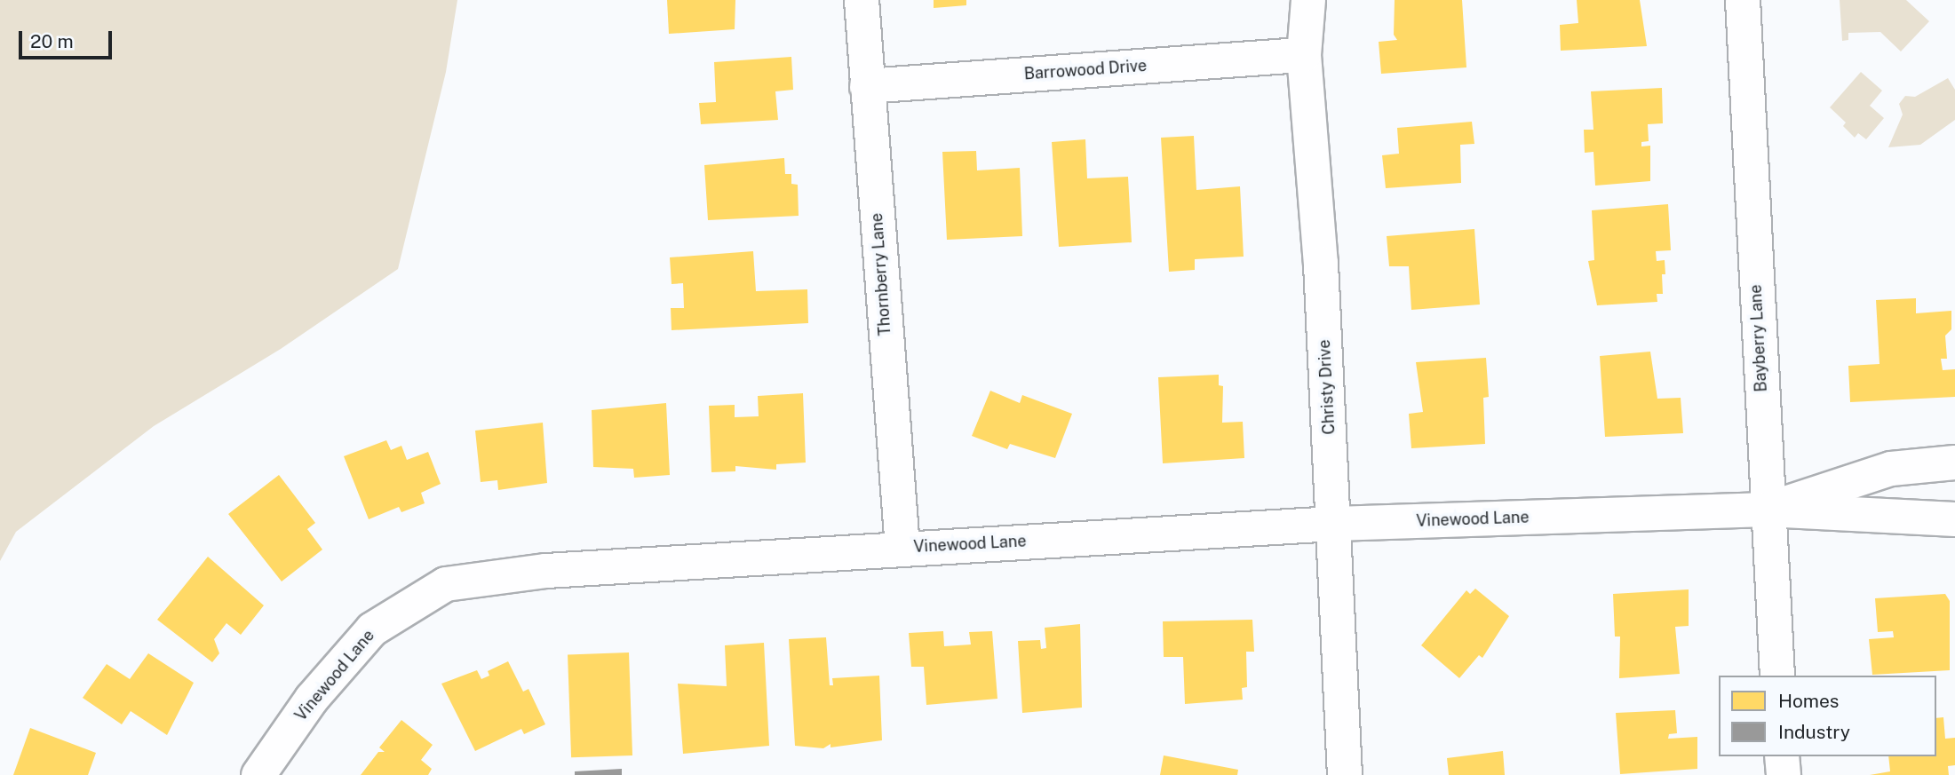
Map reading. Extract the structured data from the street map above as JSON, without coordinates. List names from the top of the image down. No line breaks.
{"streets":{"street":["Barrowood Drive","Thornberry Lane","Bayberry Lane","Christy Drive","Vinewood Lane"]},"crossings":[["Barrowood Drive","Thornberry Lane"],["Barrowood Drive","Christy Drive"],["Thornberry Lane","Vinewood Lane"],["Bayberry Lane","Vinewood Lane"],["Christy Drive","Vinewood Lane"]],"legend":["Homes","Industry"],"scale_bar":"20 m"}
